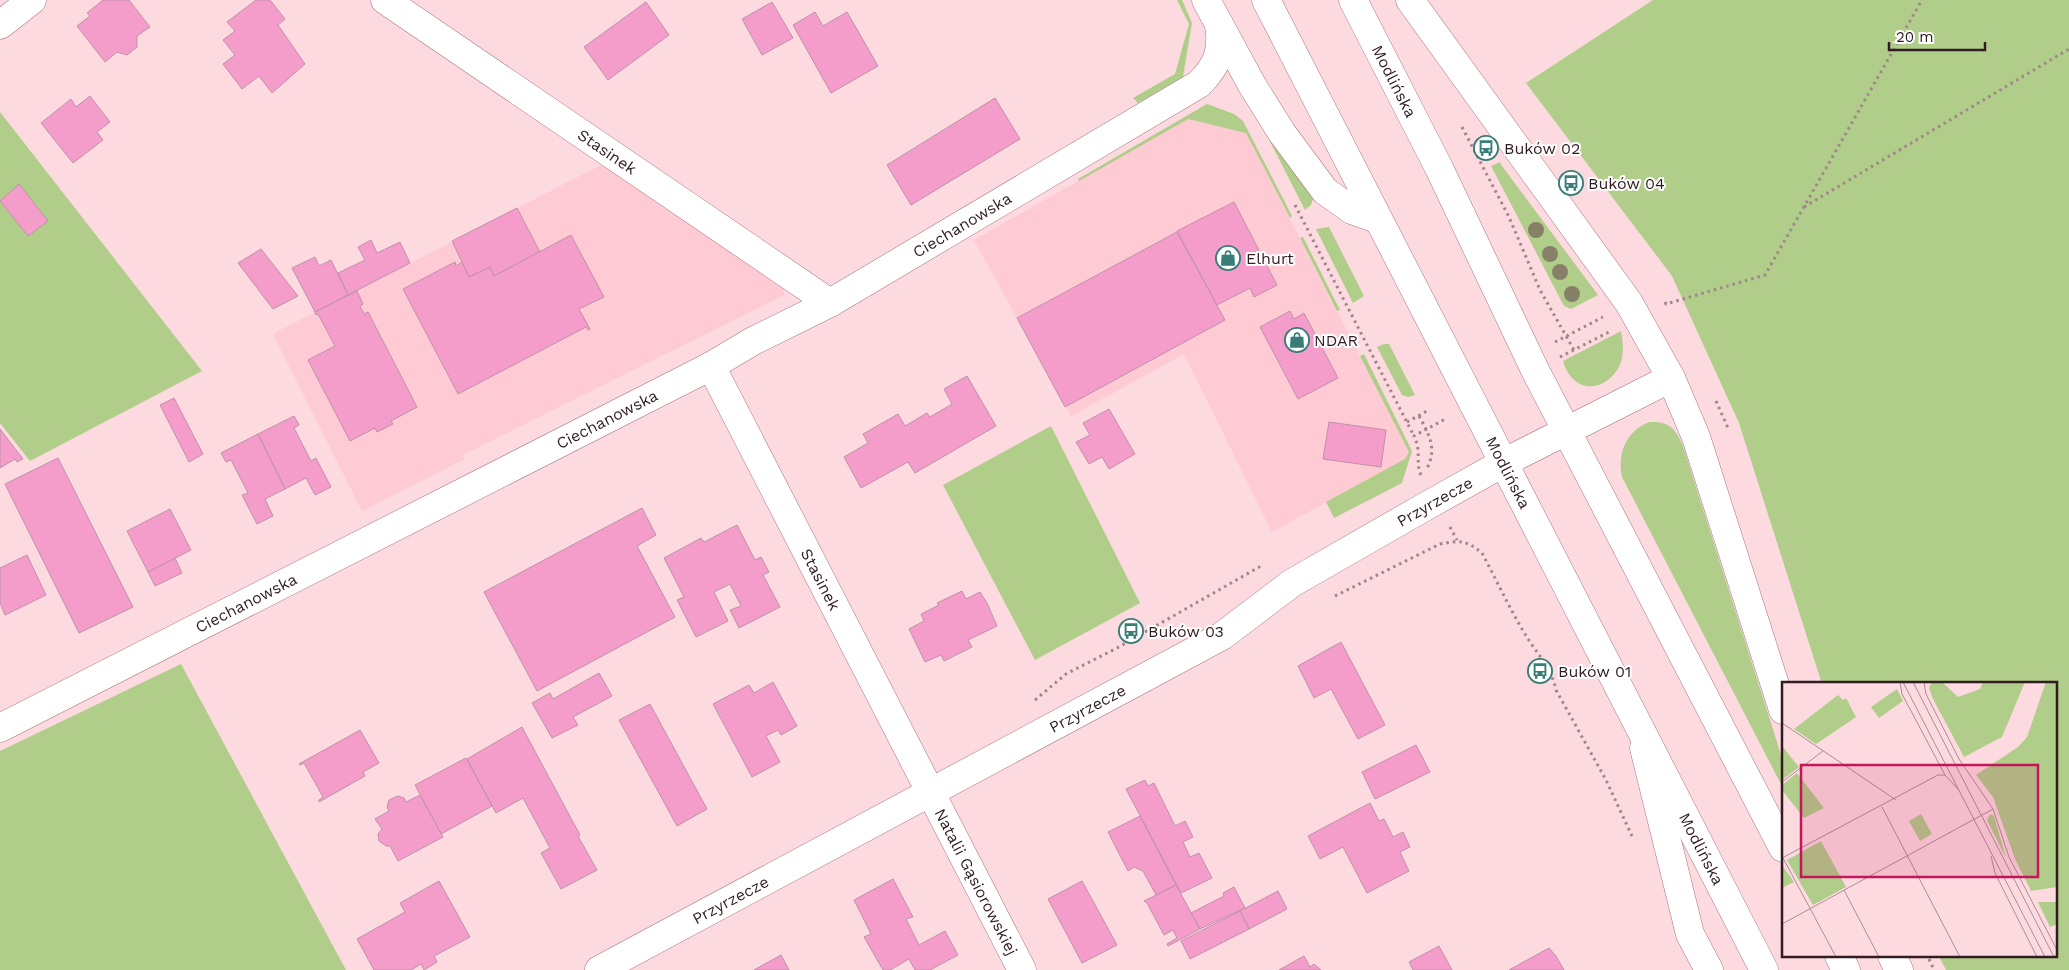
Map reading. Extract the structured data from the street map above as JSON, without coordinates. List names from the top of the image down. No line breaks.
{"streets":{"street":["Modlińska","Stasinek","Ciechanowska","Przyrzecze","Natalii Gąsiorowskiej"]},"crossings":[["Modlińska","Przyrzecze"],["Stasinek","Ciechanowska"],["Stasinek","Przyrzecze"],["Stasinek","Natalii Gąsiorowskiej"],["Przyrzecze","Natalii Gąsiorowskiej"]],"places":{"bus stop":["Buków 02","Buków 04","Buków 03","Buków 01"],"shop":["Elhurt","NDAR"]},"scale_bar":"20 m"}
